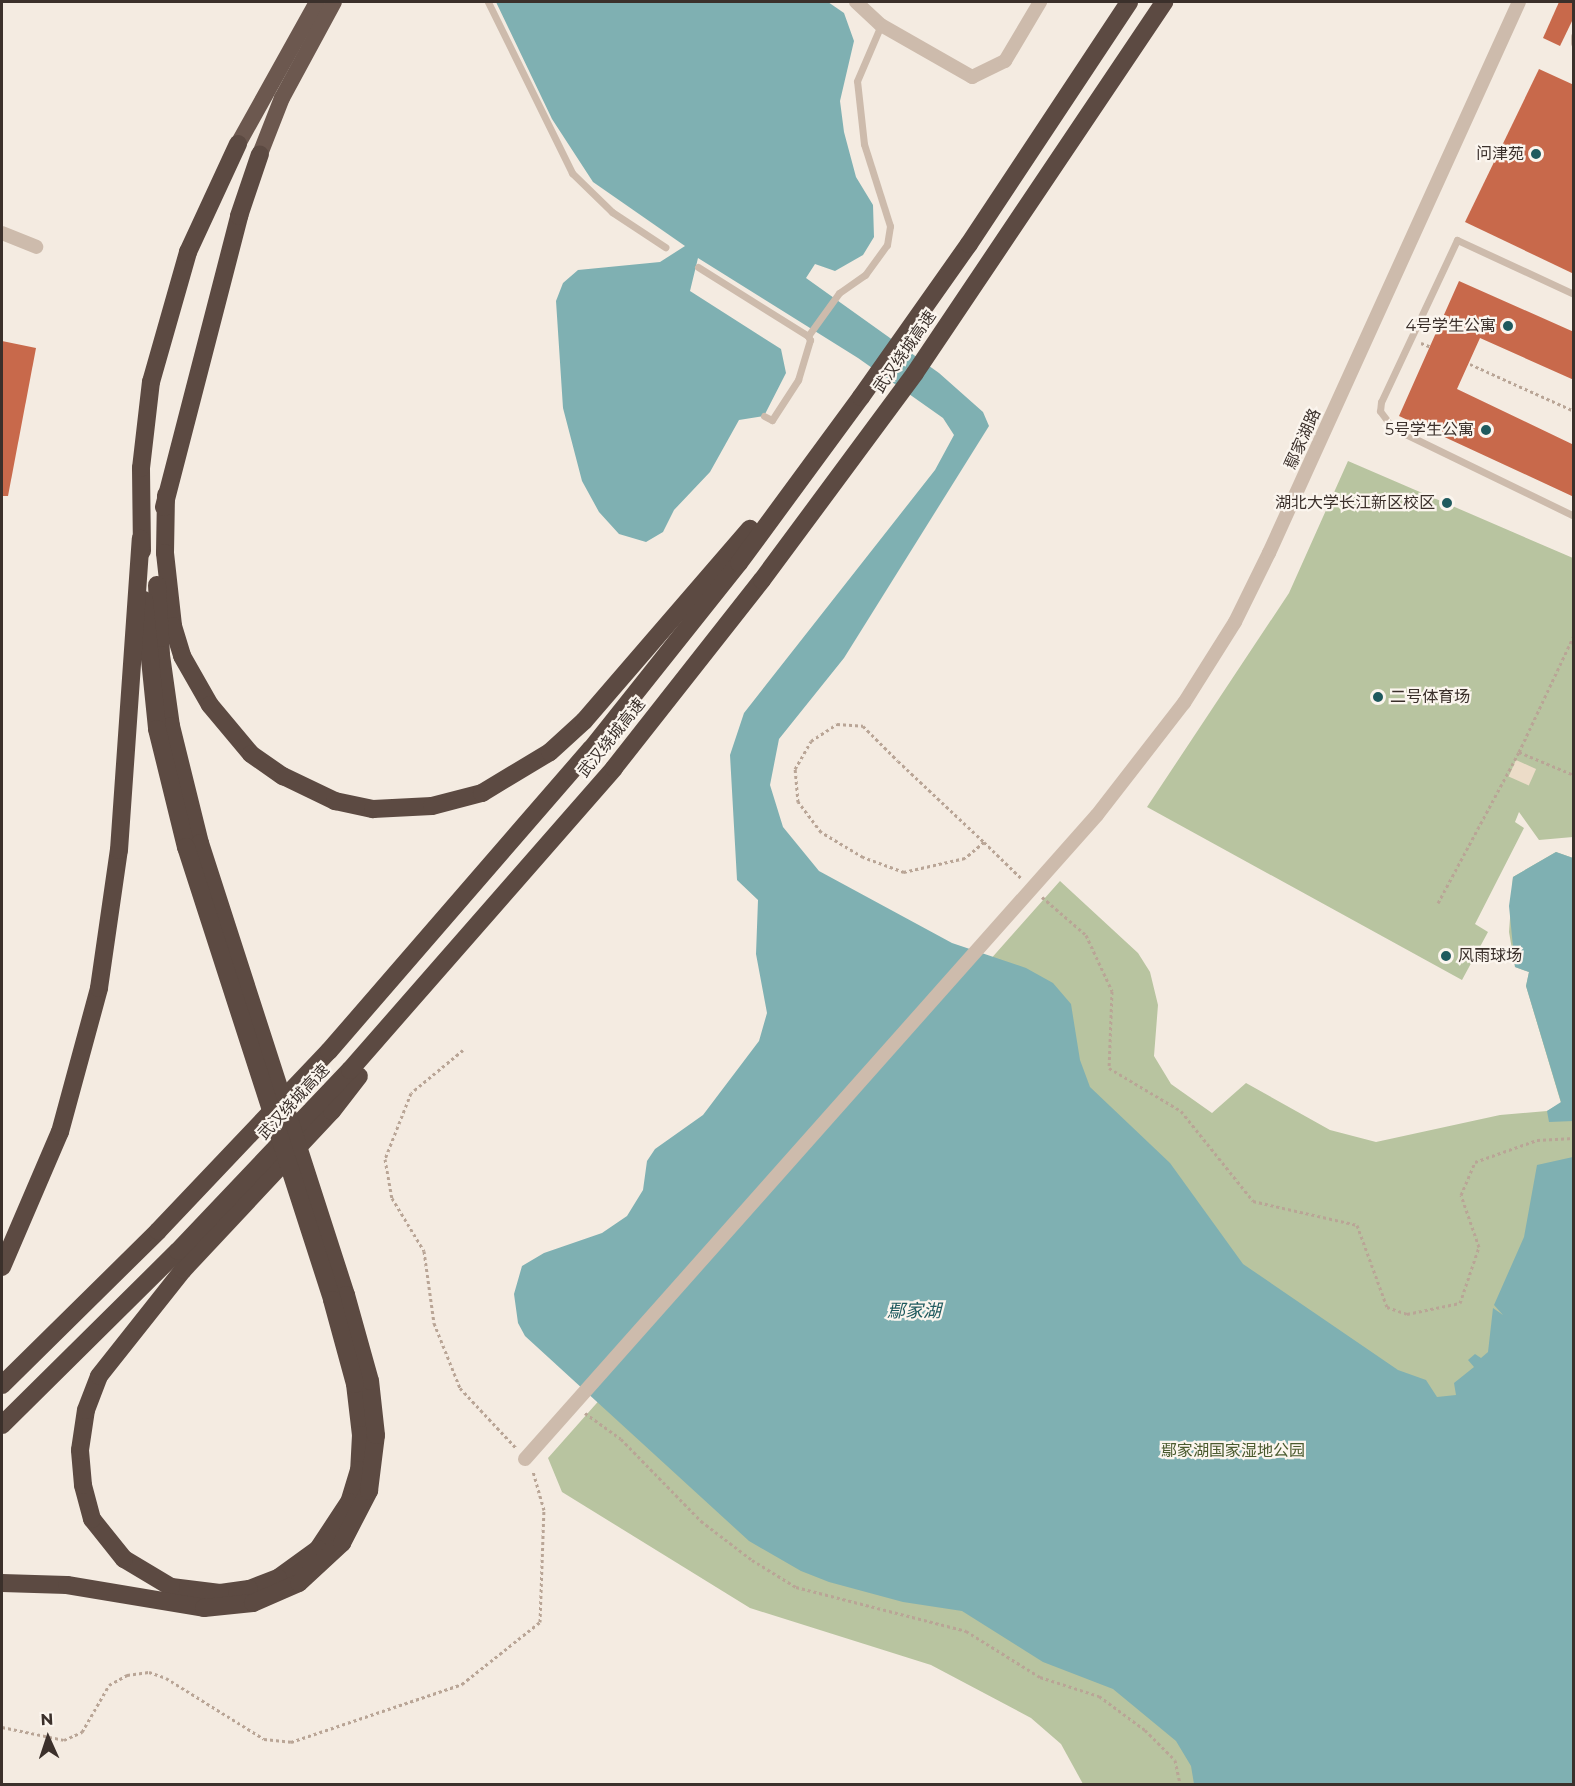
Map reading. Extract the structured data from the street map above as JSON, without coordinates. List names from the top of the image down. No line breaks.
{"streets":{"highway":["武汉绕城高速"],"street":["鄢家湖路"]},"water":["鄢家湖"],"parks":["鄢家湖国家湿地公园"],"places":["问津苑","4号学生公寓","5号学生公寓","湖北大学长江新区校区","二号体育场","风雨球场"],"north":"top"}
